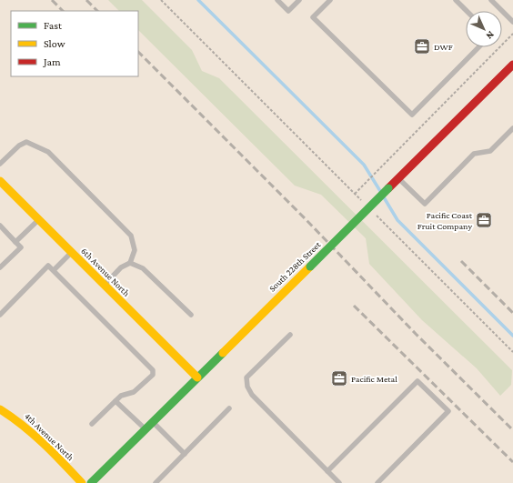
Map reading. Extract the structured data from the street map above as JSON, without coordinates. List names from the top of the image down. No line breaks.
{"streets":{"main road":["South 228th Street","6th Avenue North","4th Avenue North"]},"crossings":[["South 228th Street","6th Avenue North"]],"places":{"office":["DWF","Pacific Coast Fruit Company","Pacific Metal"]},"legend":["Fast","Slow","Jam"],"north":"bottom right"}
